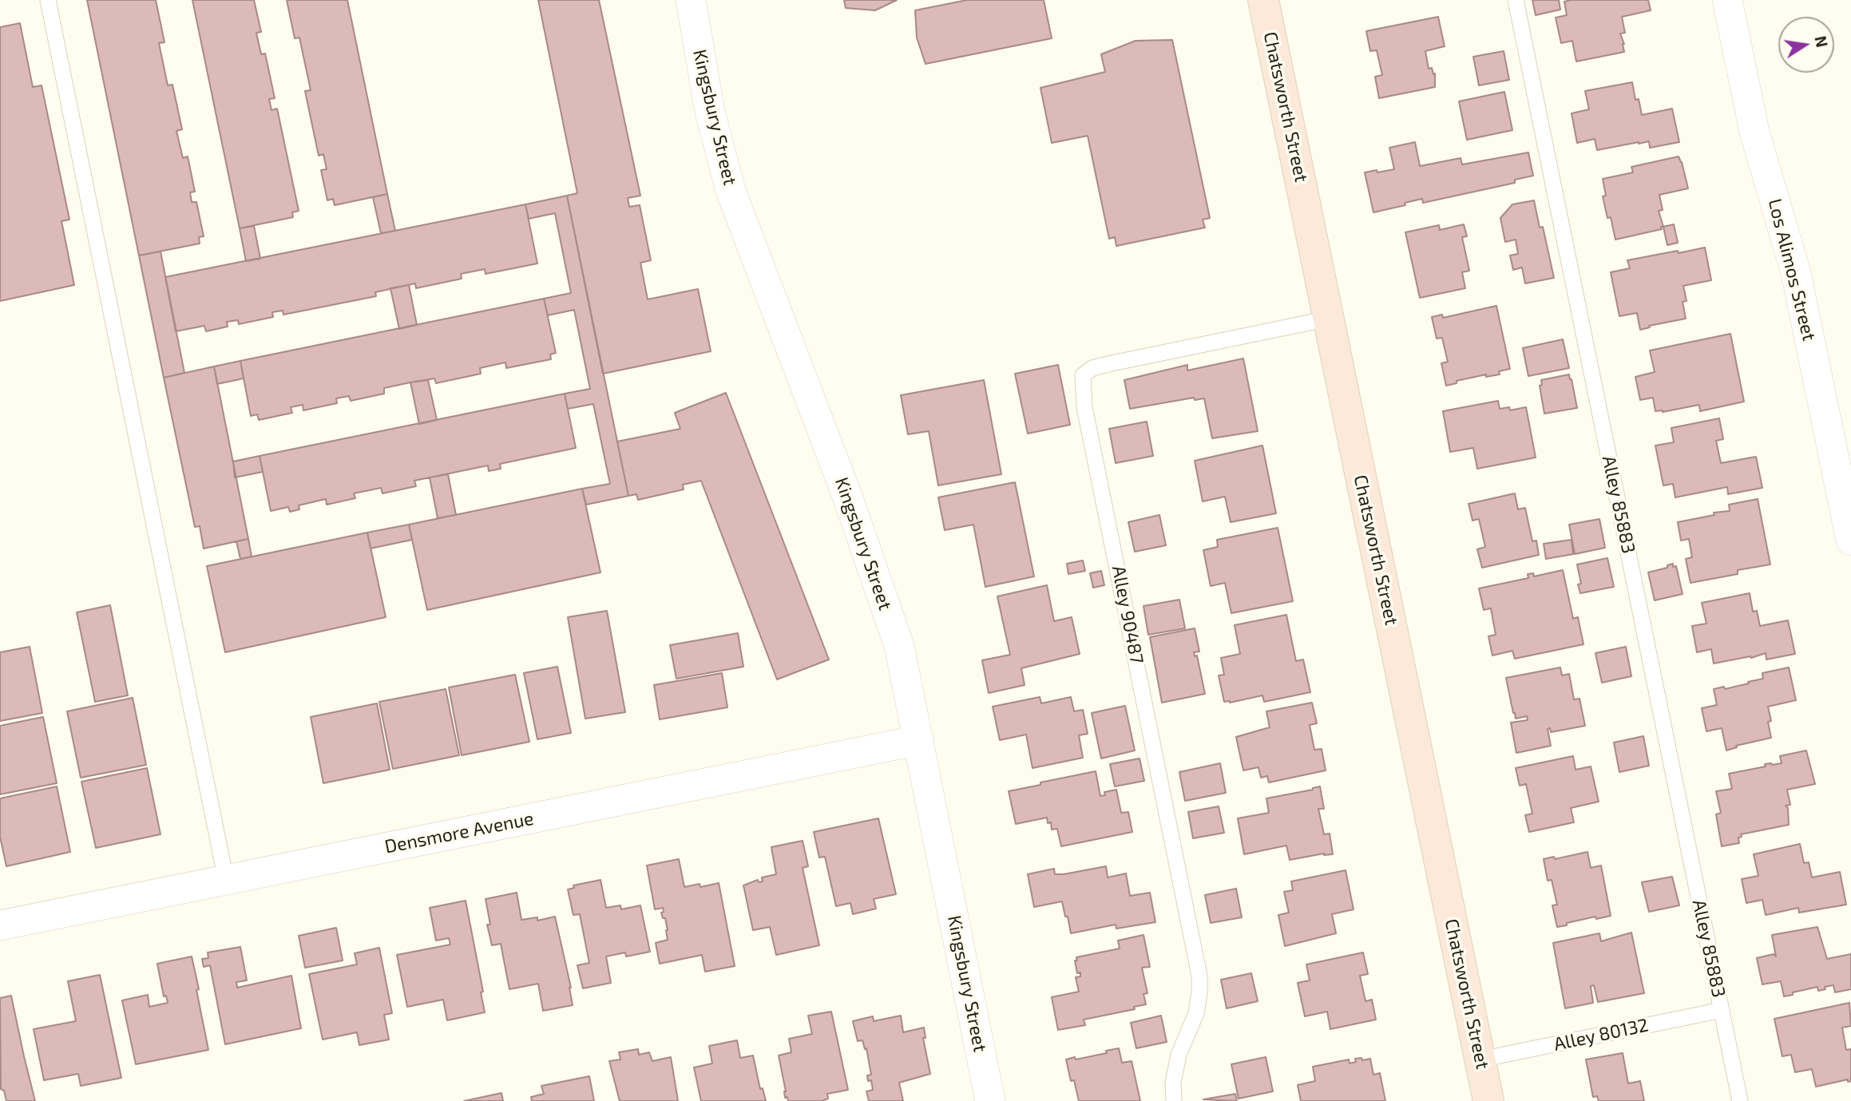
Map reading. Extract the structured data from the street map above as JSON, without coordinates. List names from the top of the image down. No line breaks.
{"streets":{"main road":["Chatsworth Street"],"street":["Kingsbury Street","Los Alimos Street","Densmore Avenue"],"lane":["Alley 85883","Alley 90487","Alley 80132"]},"crossings":[["Chatsworth Street","Alley 90487"],["Chatsworth Street","Alley 80132"],["Kingsbury Street","Densmore Avenue"],["Alley 85883","Alley 80132"]],"north":"right"}
